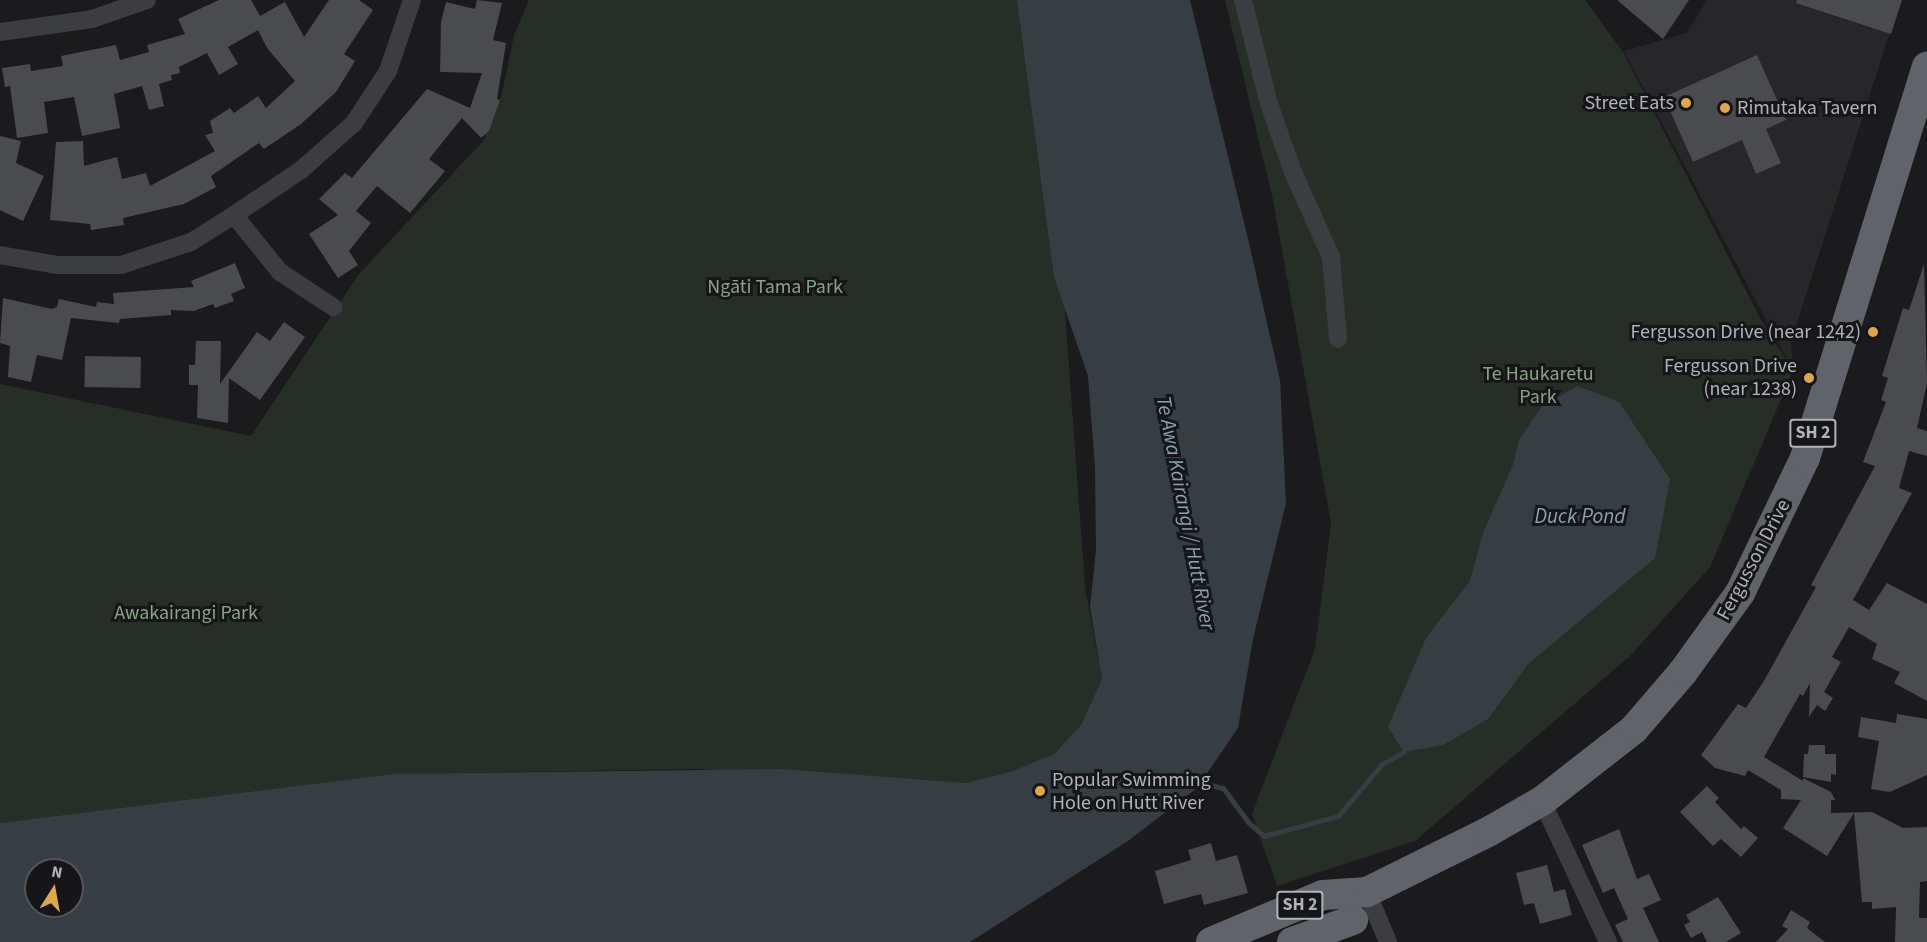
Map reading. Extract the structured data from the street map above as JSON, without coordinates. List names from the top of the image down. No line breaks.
{"streets":{"highway":["SH 2","Fergusson Drive"]},"crossings":[["SH 2","Fergusson Drive"]],"water":["Te Awa Kairangi / Hutt River","Duck Pond"],"parks":["Ngāti Tama Park","Te Haukaretu Park","Awakairangi Park"],"places":["Street Eats","Rimutaka Tavern","Fergusson Drive (near 1242)","Fergusson Drive (near 1238)","Popular Swimming Hole on Hutt River"],"north":"top"}
